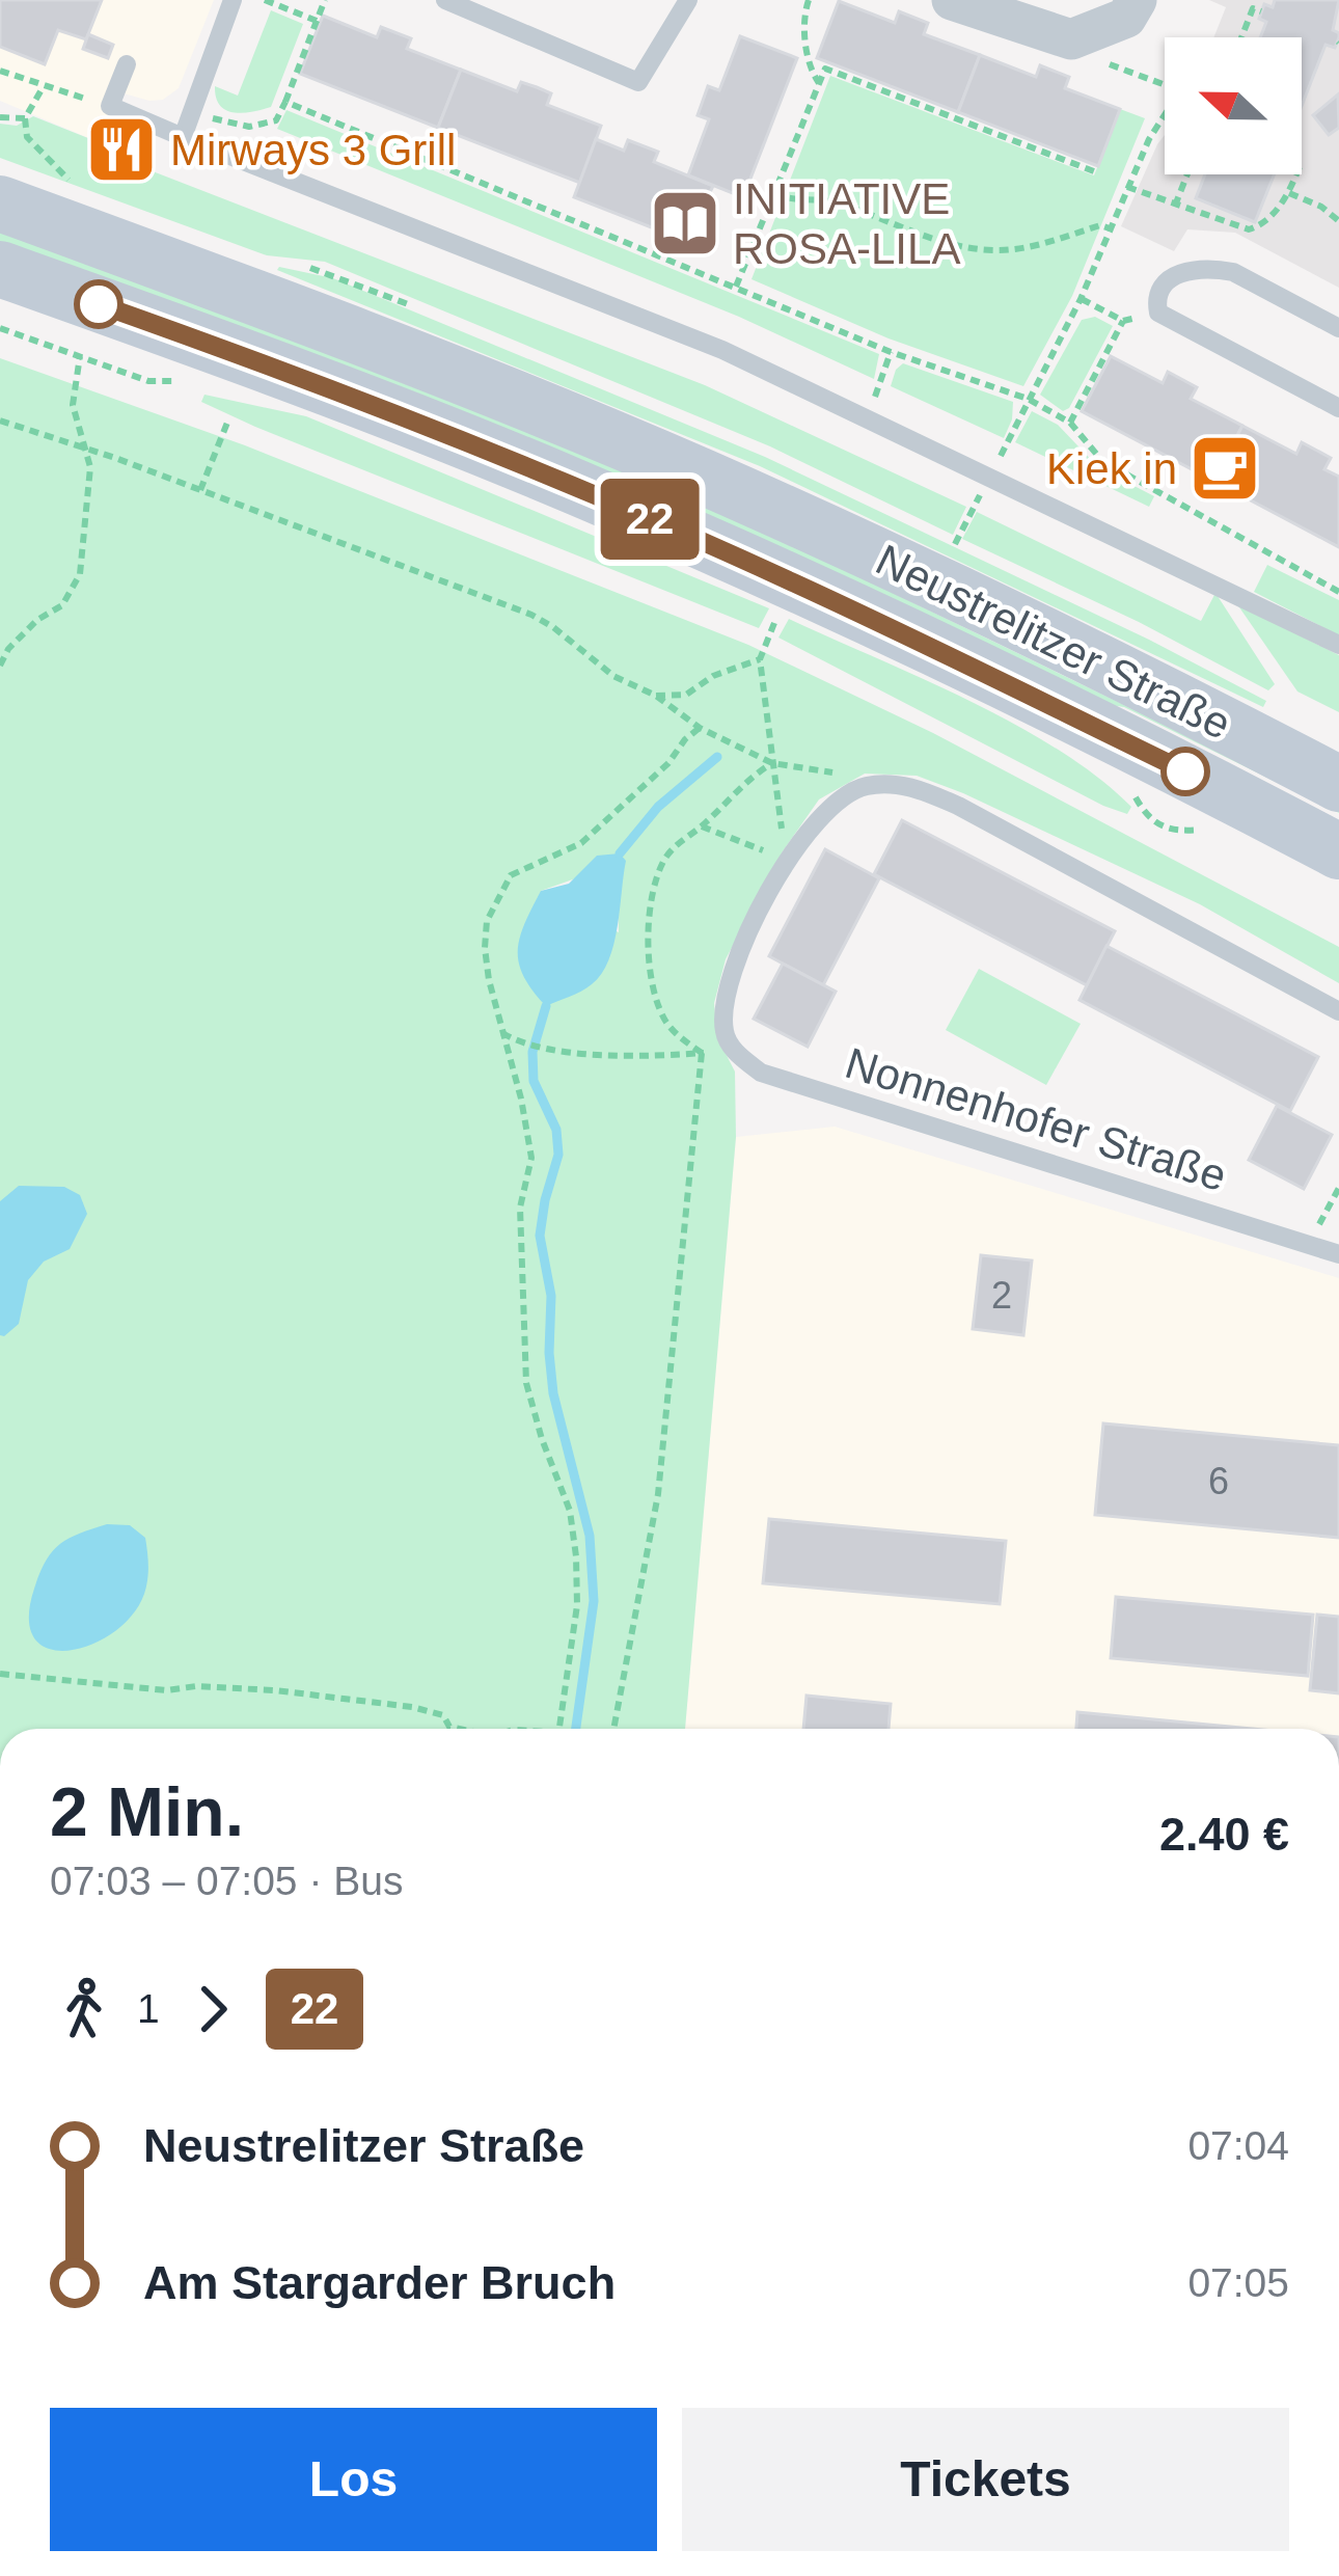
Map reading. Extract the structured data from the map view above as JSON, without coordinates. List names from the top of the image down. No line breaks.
{"streets":{"main road":["Neustrelitzer Straße"],"lane":["Nonnenhofer Straße"]},"places":{"restaurant":["Mirways 3 Grill"],"library":["INITIATIVE ROSA-LILA"],"cafe":["Kiek in"]},"lines":["bus line 22"],"house_numbers":["2","6"],"north":"left","page":{"on_map":"22","heading":["2 Min.","07:03 – 07:05 · Bus","2.40 €"],"legs":["1","22"],"list":[{"name":"Neustrelitzer Straße","value":"07:04"},{"name":"Am Stargarder Bruch","value":"07:05"}],"buttons":["Los","Tickets"]}}
